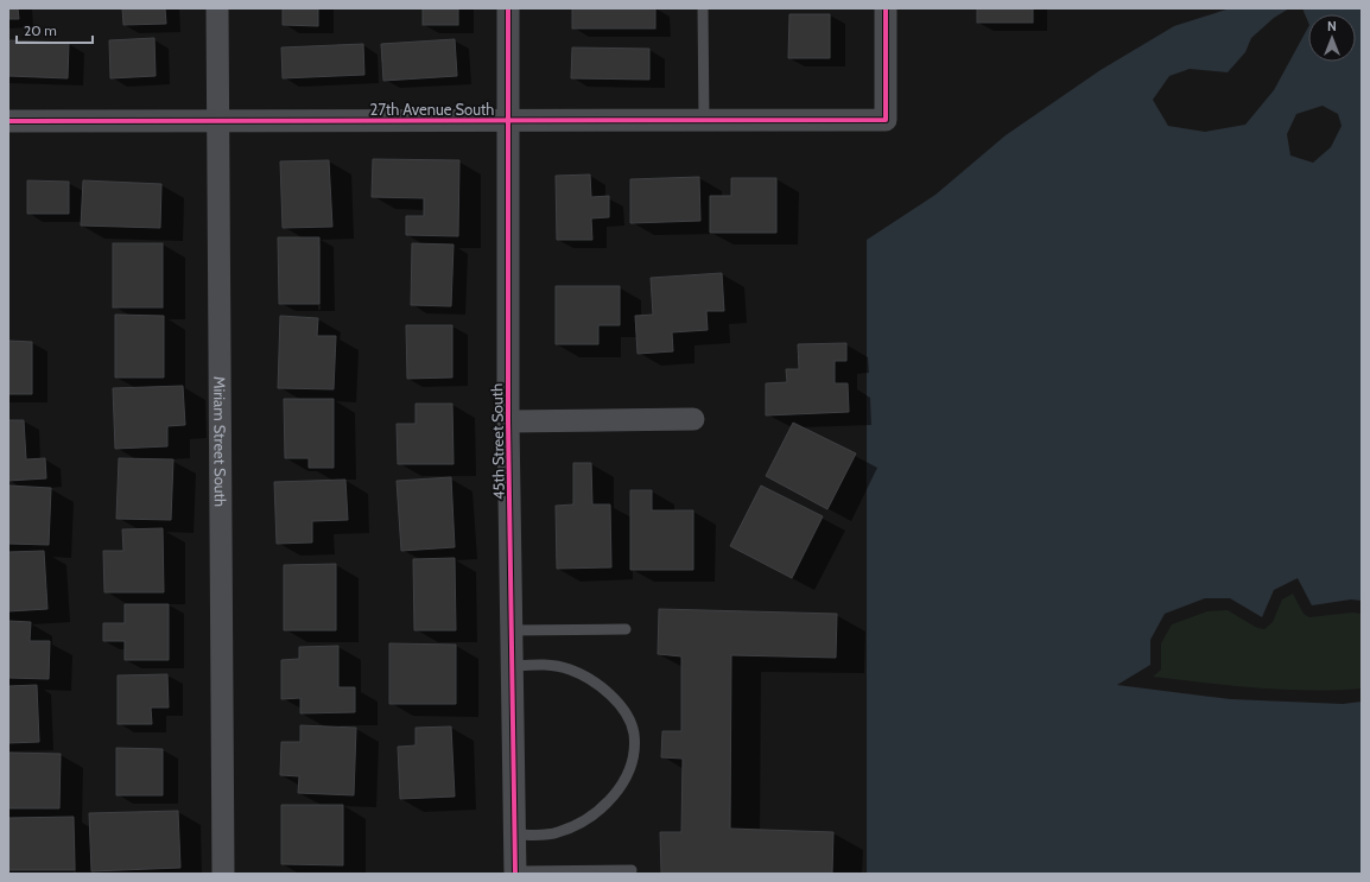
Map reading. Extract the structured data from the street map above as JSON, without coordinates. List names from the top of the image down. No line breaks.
{"streets":{"street":["27th Avenue South","Miriam Street South","45th Street South"]},"crossings":[["27th Avenue South","Miriam Street South"],["27th Avenue South","45th Street South"]],"scale_bar":"20 m","north":"top"}
